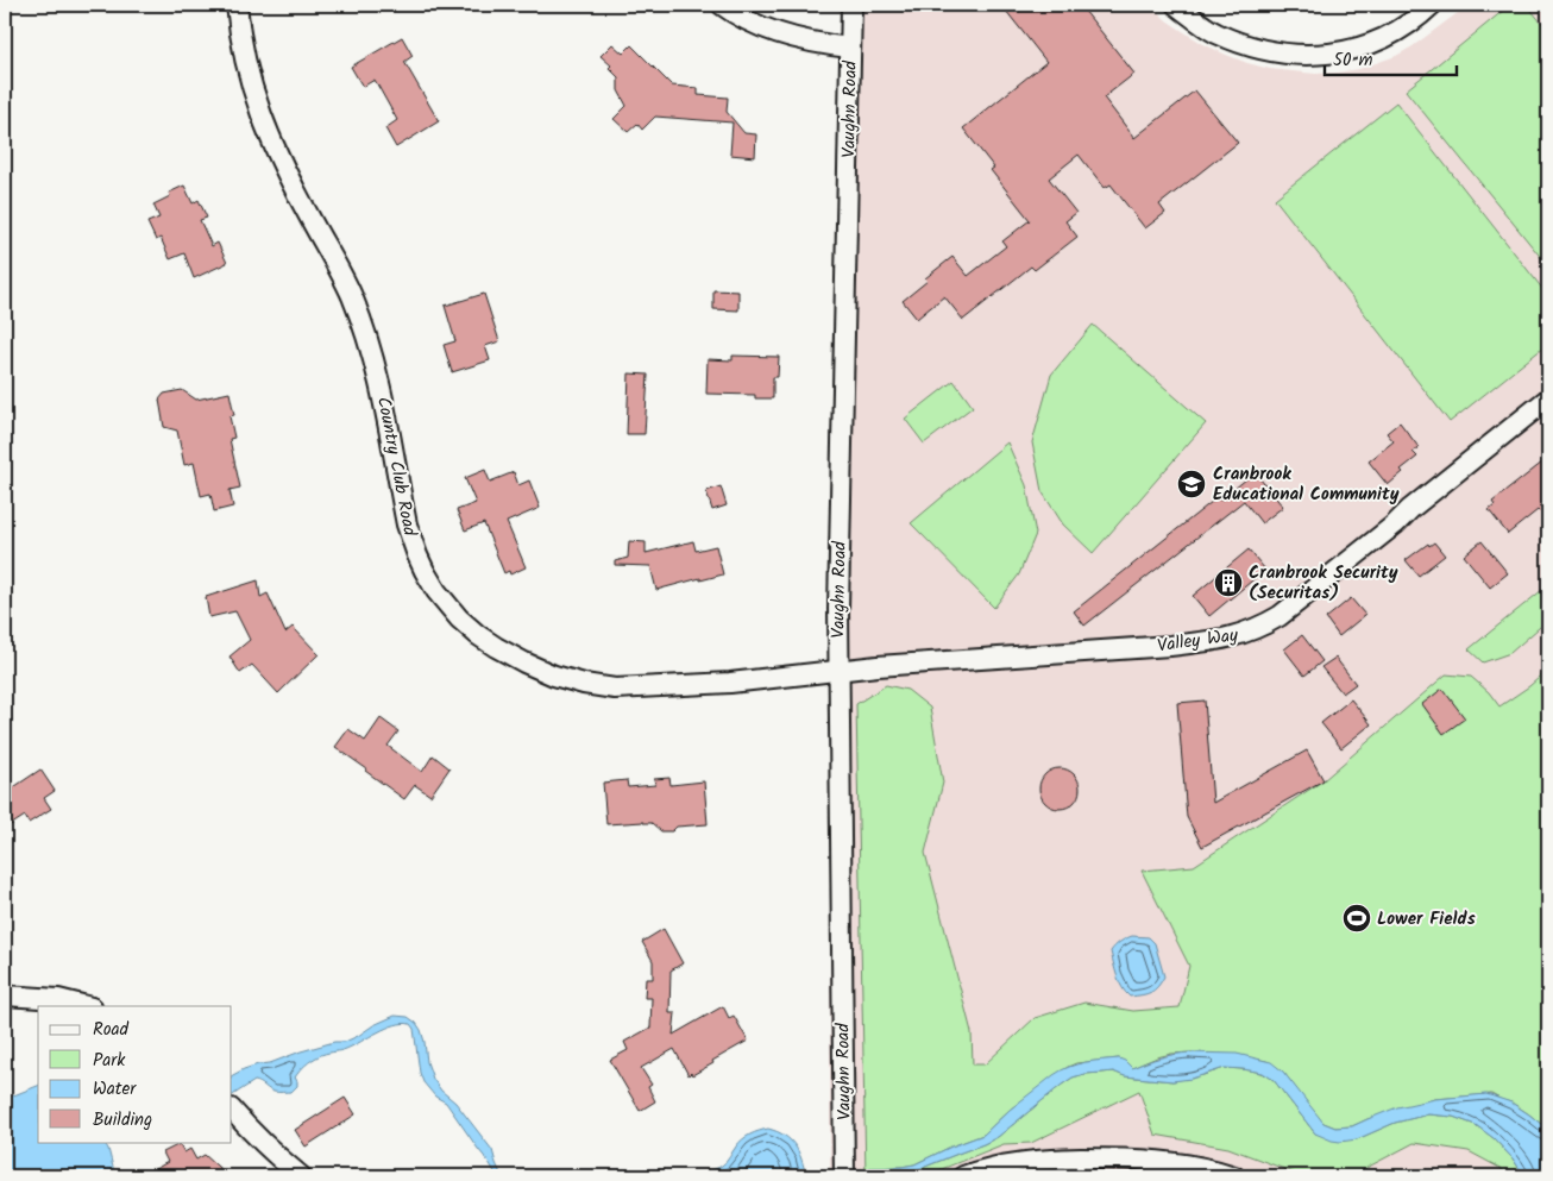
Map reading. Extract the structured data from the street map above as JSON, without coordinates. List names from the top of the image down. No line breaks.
{"streets":{"street":["Vaughn Road","Country Club Road","Valley Way"]},"crossings":[["Vaughn Road","Country Club Road"],["Vaughn Road","Valley Way"],["Country Club Road","Valley Way"]],"places":{"school or university":["Cranbrook Educational Community"],"building":["Cranbrook Security (Securitas)"],"sports":["Lower Fields"]},"legend":["Road","Park","Water","Building"],"scale_bar":"50 m"}
